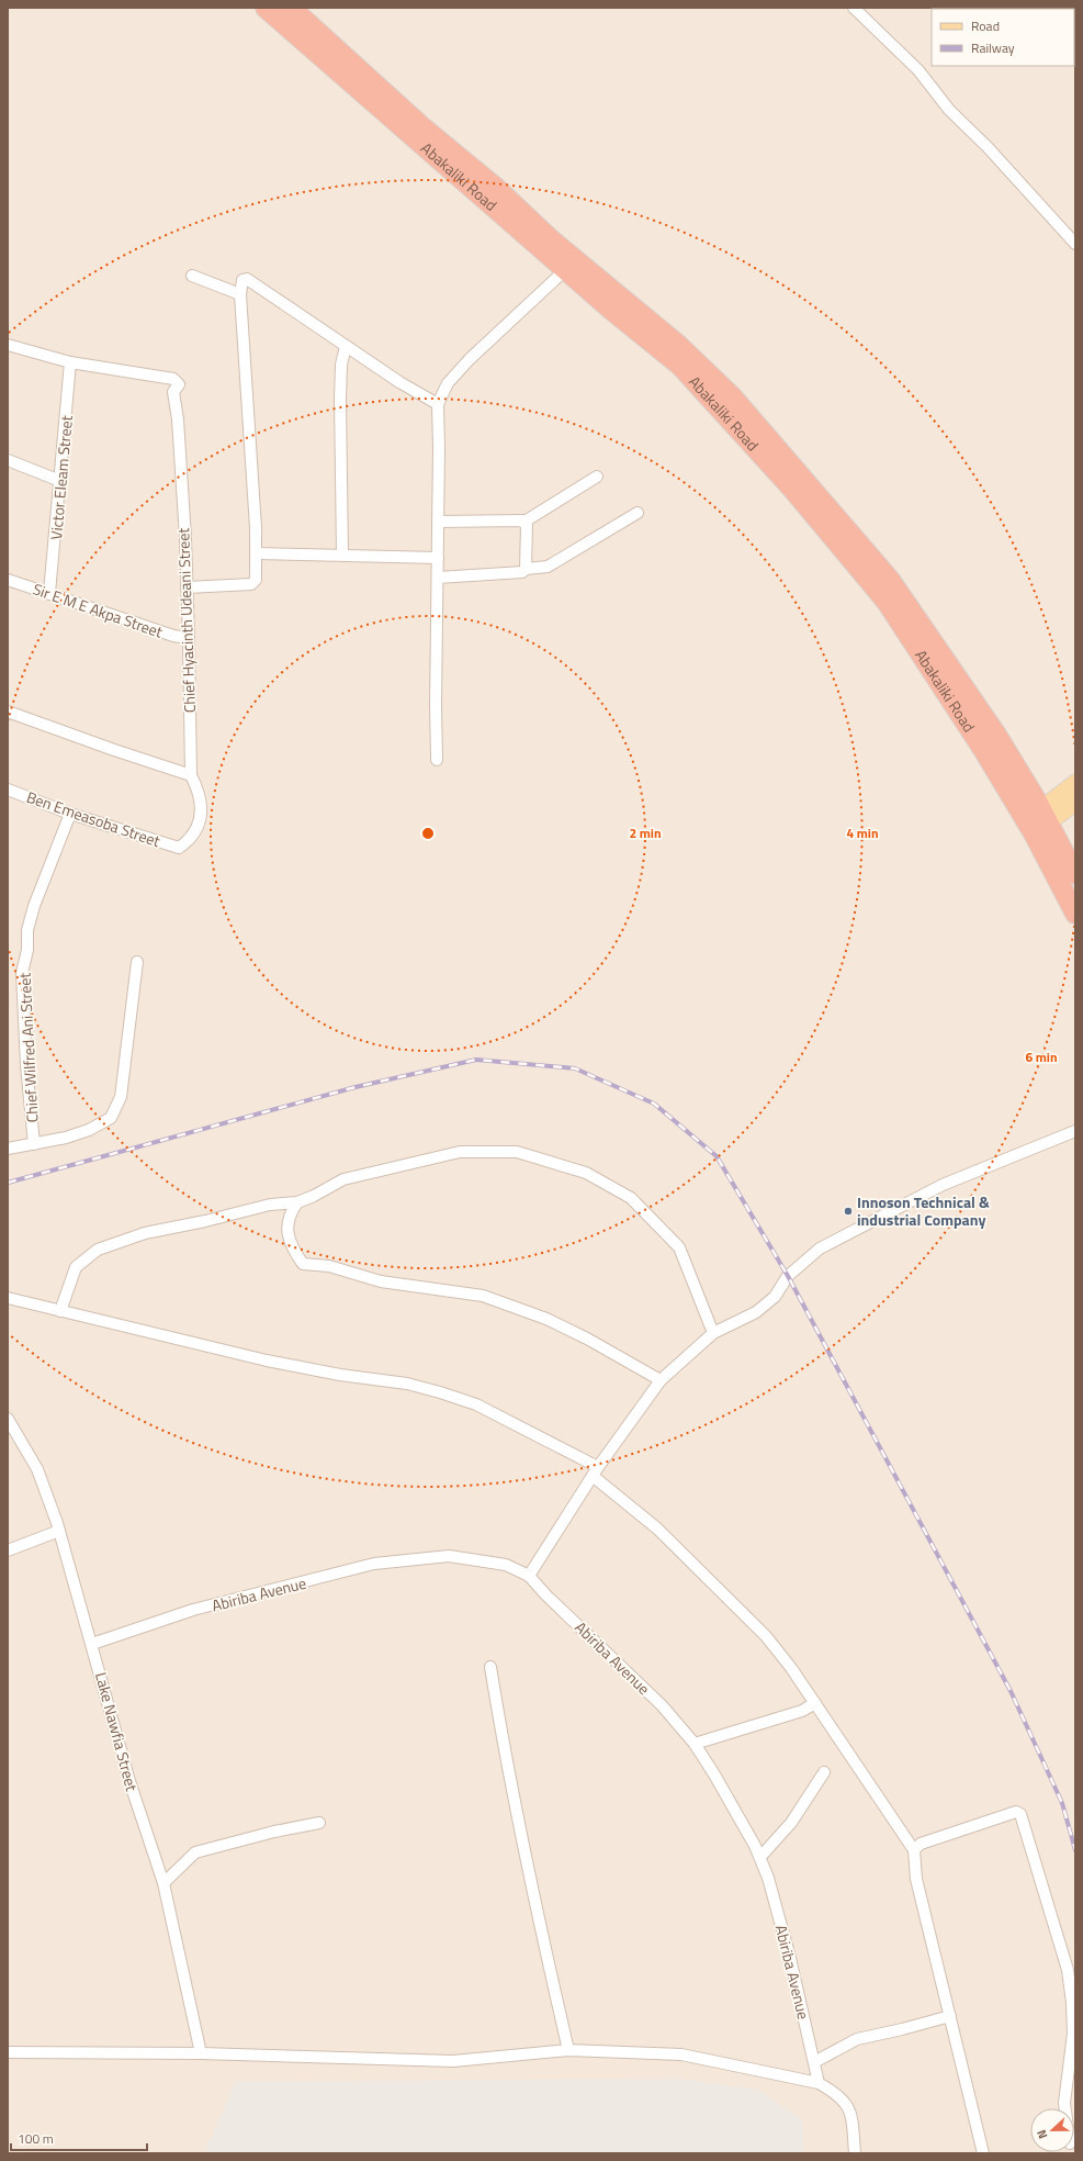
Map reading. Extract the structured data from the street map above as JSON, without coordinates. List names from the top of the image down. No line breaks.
{"streets":{"highway":["Abakaliki Road"],"street":["Victor Eleam Street","Sir E M E Akpa Street","Chief Hyacinth Udeani Street","Ben Emeasoba Street","Chief Wilfred Ani Street","Abiriba Avenue","Lake Nawfia Street"]},"crossings":[["Victor Eleam Street","Sir E M E Akpa Street"],["Victor Eleam Street","Chief Hyacinth Udeani Street"],["Sir E M E Akpa Street","Chief Hyacinth Udeani Street"],["Chief Hyacinth Udeani Street","Ben Emeasoba Street"],["Ben Emeasoba Street","Chief Wilfred Ani Street"],["Abiriba Avenue","Lake Nawfia Street"]],"places":["Innoson Technical & industrial Company"],"legend":["Road","Railway"],"scale_bar":"100 m","north":"left","rings":["2 min","4 min","6 min"]}
